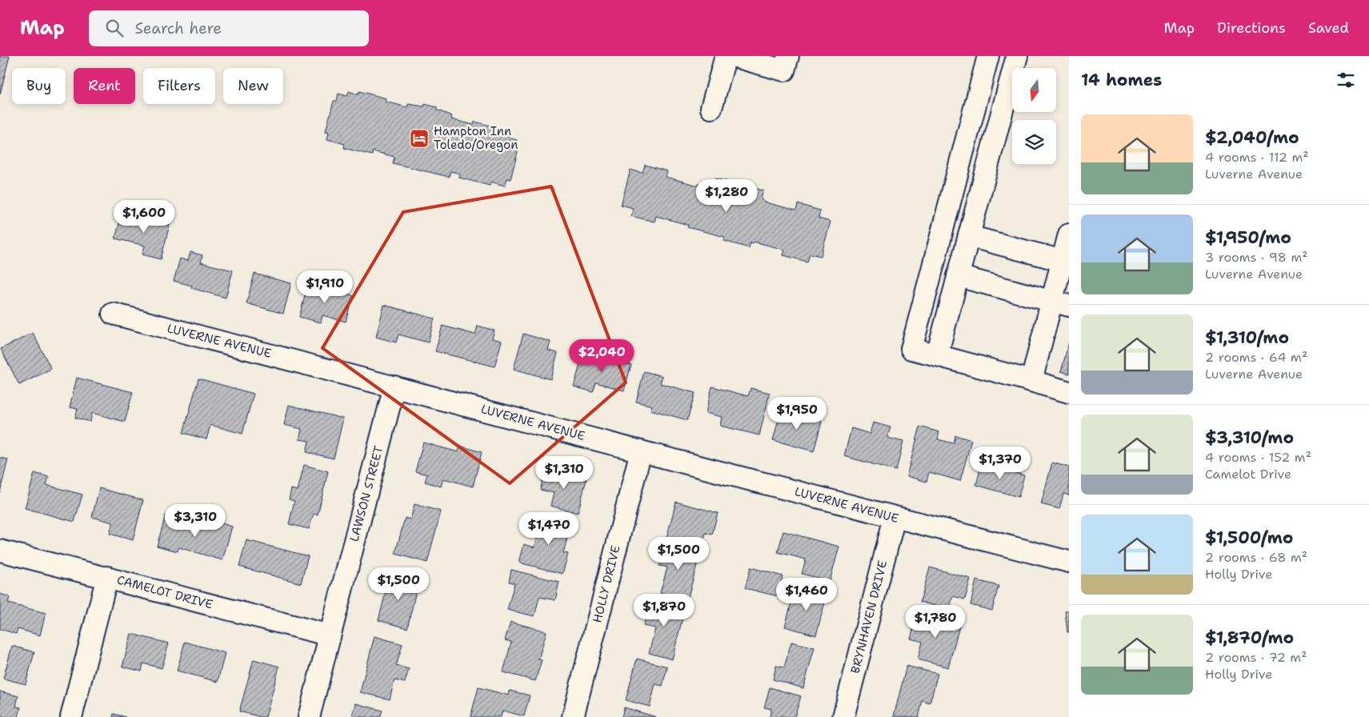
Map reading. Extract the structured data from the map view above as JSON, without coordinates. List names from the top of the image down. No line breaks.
{"streets":{"street":["LUVERNE AVENUE","LAWSON STREET","HOLLY DRIVE","CAMELOT DRIVE","BRYNHAVEN DRIVE"]},"crossings":[["LUVERNE AVENUE","LAWSON STREET"],["LUVERNE AVENUE","HOLLY DRIVE"],["LUVERNE AVENUE","BRYNHAVEN DRIVE"],["LAWSON STREET","CAMELOT DRIVE"]],"places":{"hotel":["Hampton Inn Toledo/Oregon"]},"north":"bottom","page":{"header":"Map","search":"Search here","nav":["Map","Directions","Saved"],"heading":"14 homes","chip":["Buy","Rent","Filters","New"],"list":[{"name":"$2,040/mo","note":"4 rooms · 112 m² · Luverne Avenue"},{"name":"$1,950/mo","note":"3 rooms · 98 m² · Luverne Avenue"},{"name":"$1,310/mo","note":"2 rooms · 64 m² · Luverne Avenue"},{"name":"$3,310/mo","note":"4 rooms · 152 m² · Camelot Drive"},{"name":"$1,500/mo","note":"2 rooms · 68 m² · Holly Drive"},{"name":"$1,870/mo","note":"2 rooms · 72 m² · Holly Drive"}],"price":["$1,280","$1,600","$1,910","$2,040","$1,950","$1,370","$1,310","$3,310","$1,470","$1,500","$1,500","$1,460","$1,870","$1,780"]}}
